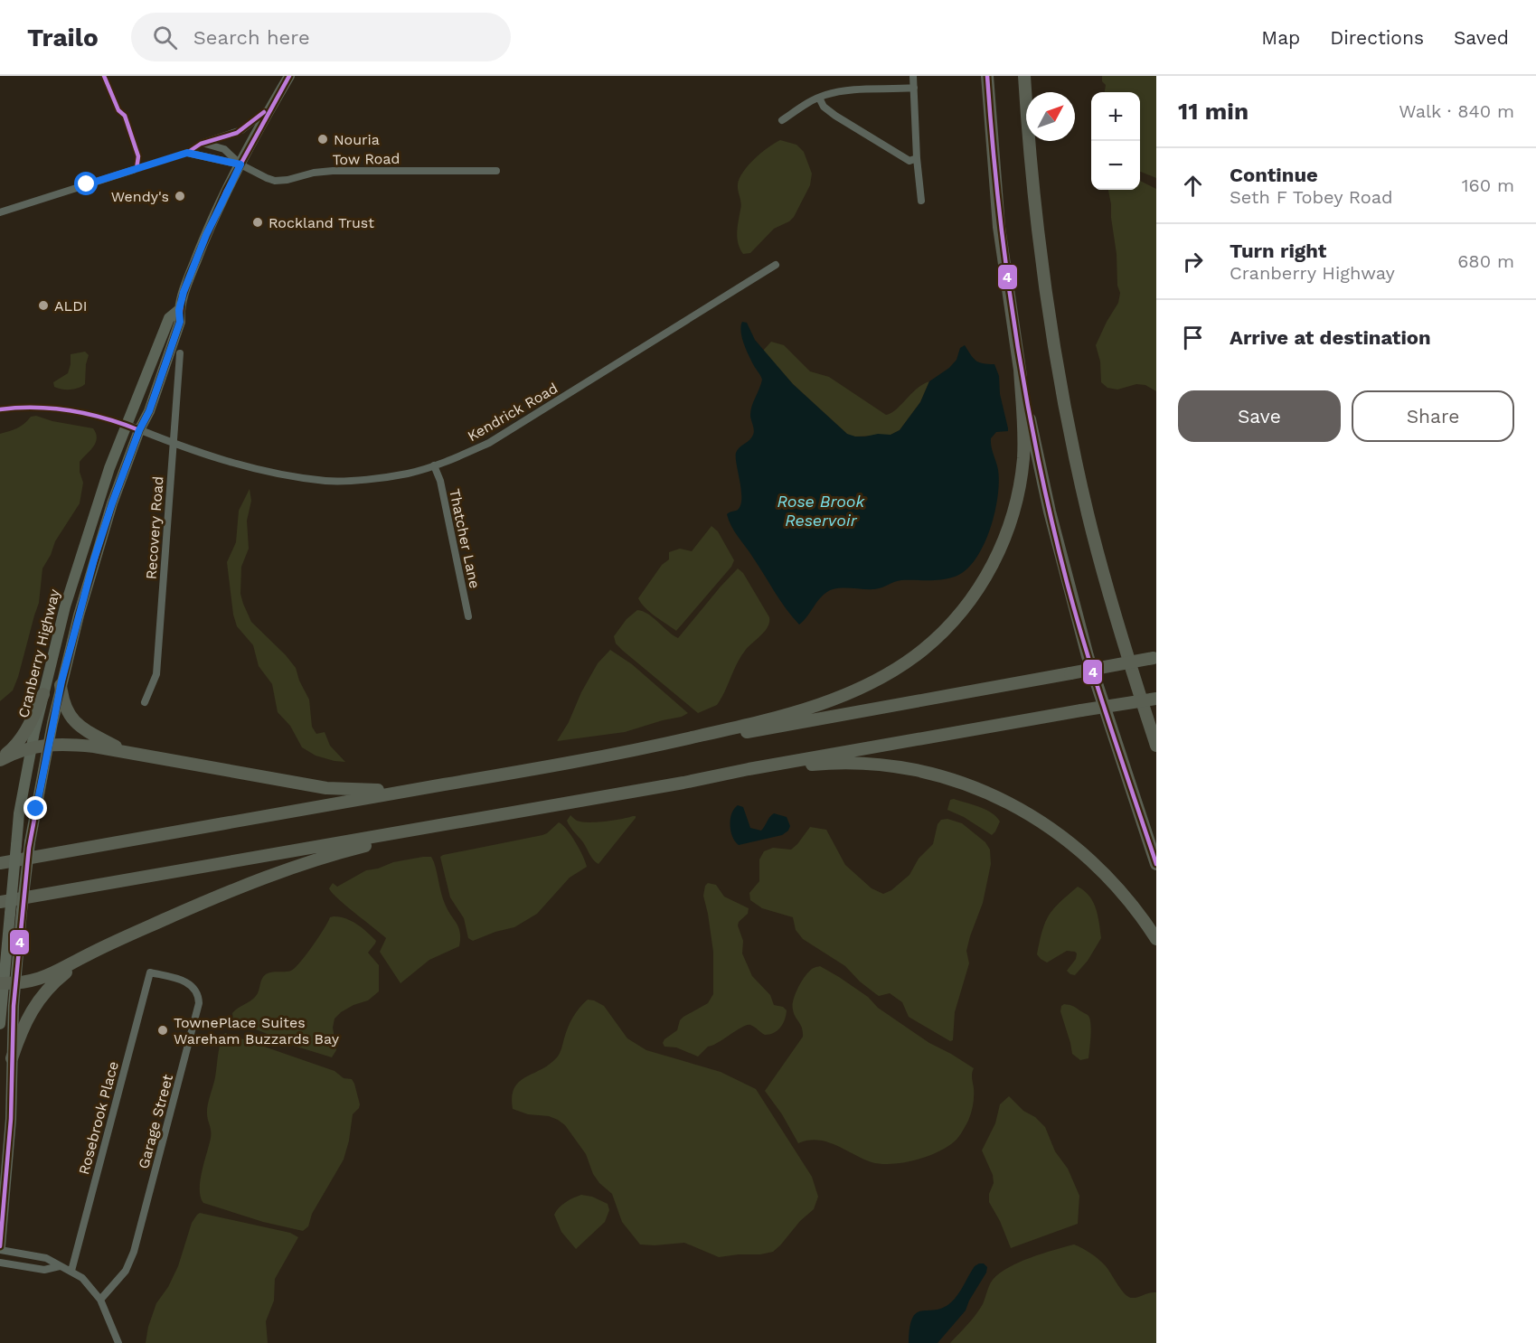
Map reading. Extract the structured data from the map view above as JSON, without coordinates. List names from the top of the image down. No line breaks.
{"streets":{"main road":["Cranberry Highway"],"street":["Tow Road","Kendrick Road","Recovery Road","Thatcher Lane","Rosebrook Place","Garage Street"]},"crossings":[["Tow Road","Cranberry Highway"],["Kendrick Road","Recovery Road"],["Kendrick Road","Thatcher Lane"],["Kendrick Road","Cranberry Highway"],["Rosebrook Place","Garage Street"]],"water":["Rose Brook Reservoir"],"places":["Nouria","Wendy's","Rockland Trust","ALDI","TownePlace Suites Wareham Buzzards Bay"],"lines":["transit line 4"],"north":"top right","page":{"header":"Trailo","search":"Search here","nav":["Map","Directions","Saved"],"heading":["11 min","Walk · 840 m"],"map_buttons":["+","−"],"list":[["Continue","Seth F Tobey Road","160 m"],["Turn right","Cranberry Highway","680 m"],"Arrive at destination"],"buttons":["Save","Share"]}}
